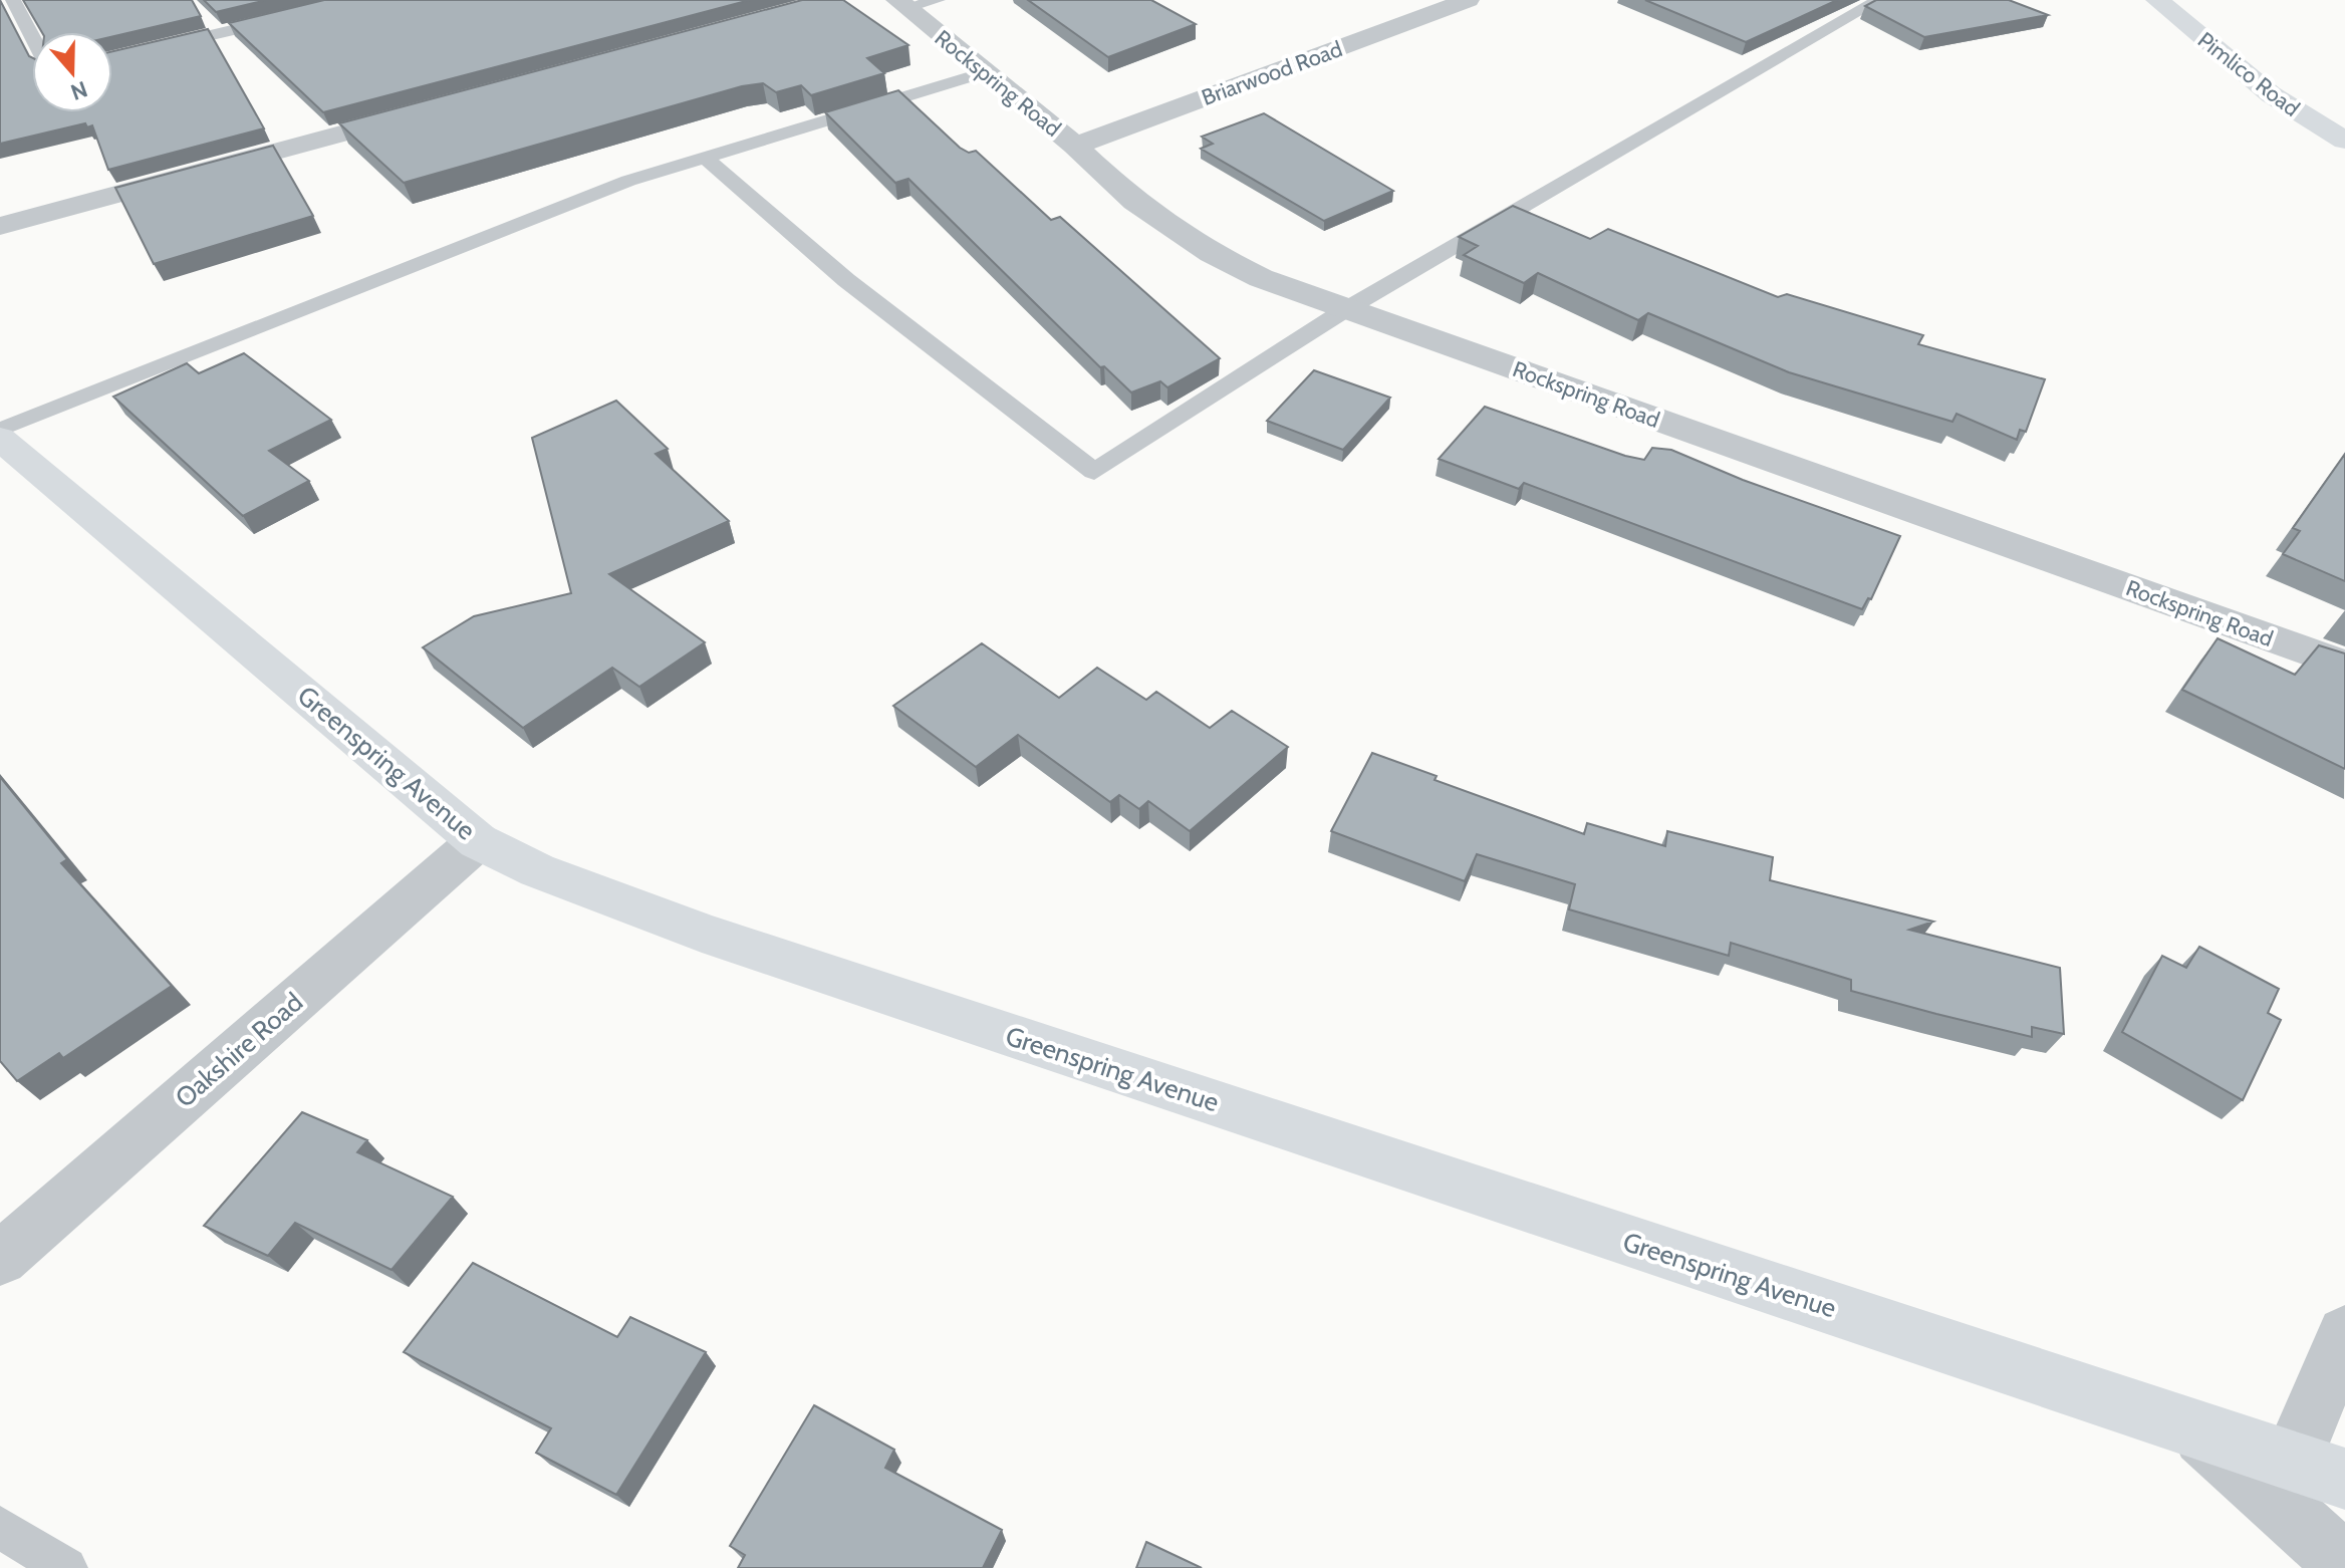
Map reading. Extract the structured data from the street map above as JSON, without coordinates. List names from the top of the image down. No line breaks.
{"streets":{"main road":["Pimlico Road","Greenspring Avenue"],"street":["Briarwood Road","Rockspring Road","Oakshire Road"]},"crossings":[["Briarwood Road","Rockspring Road"],["Greenspring Avenue","Oakshire Road"]],"north":"bottom"}
